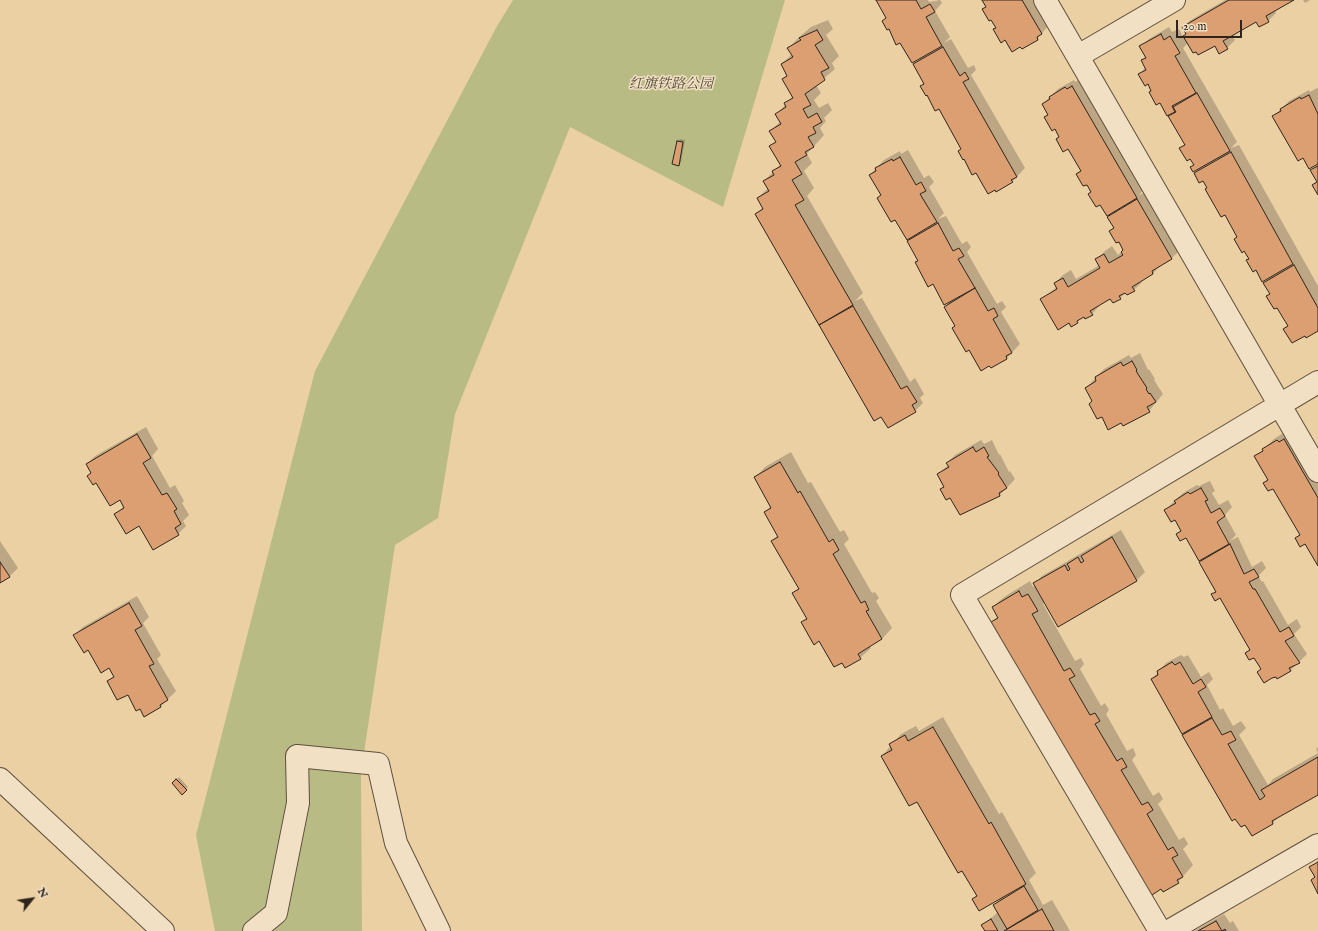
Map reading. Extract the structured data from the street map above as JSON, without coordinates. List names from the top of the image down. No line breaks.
{"parks":["红旗铁路公园"],"scale_bar":"20 m","north":"top right"}
